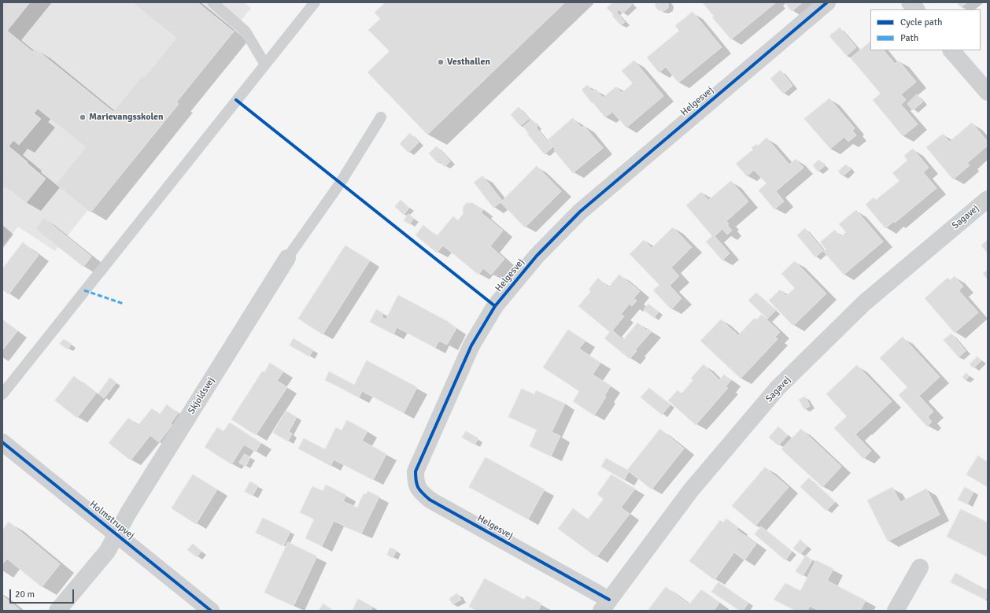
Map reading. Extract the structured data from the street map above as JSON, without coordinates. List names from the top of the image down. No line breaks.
{"streets":{"street":["Helgesvej","Sagavej","Skjoldsvej","Holmstrupvej"]},"crossings":[["Helgesvej","Sagavej"],["Skjoldsvej","Holmstrupvej"]],"places":["Vesthallen","Marievangsskolen"],"legend":["Cycle path","Path"],"scale_bar":"20 m"}
